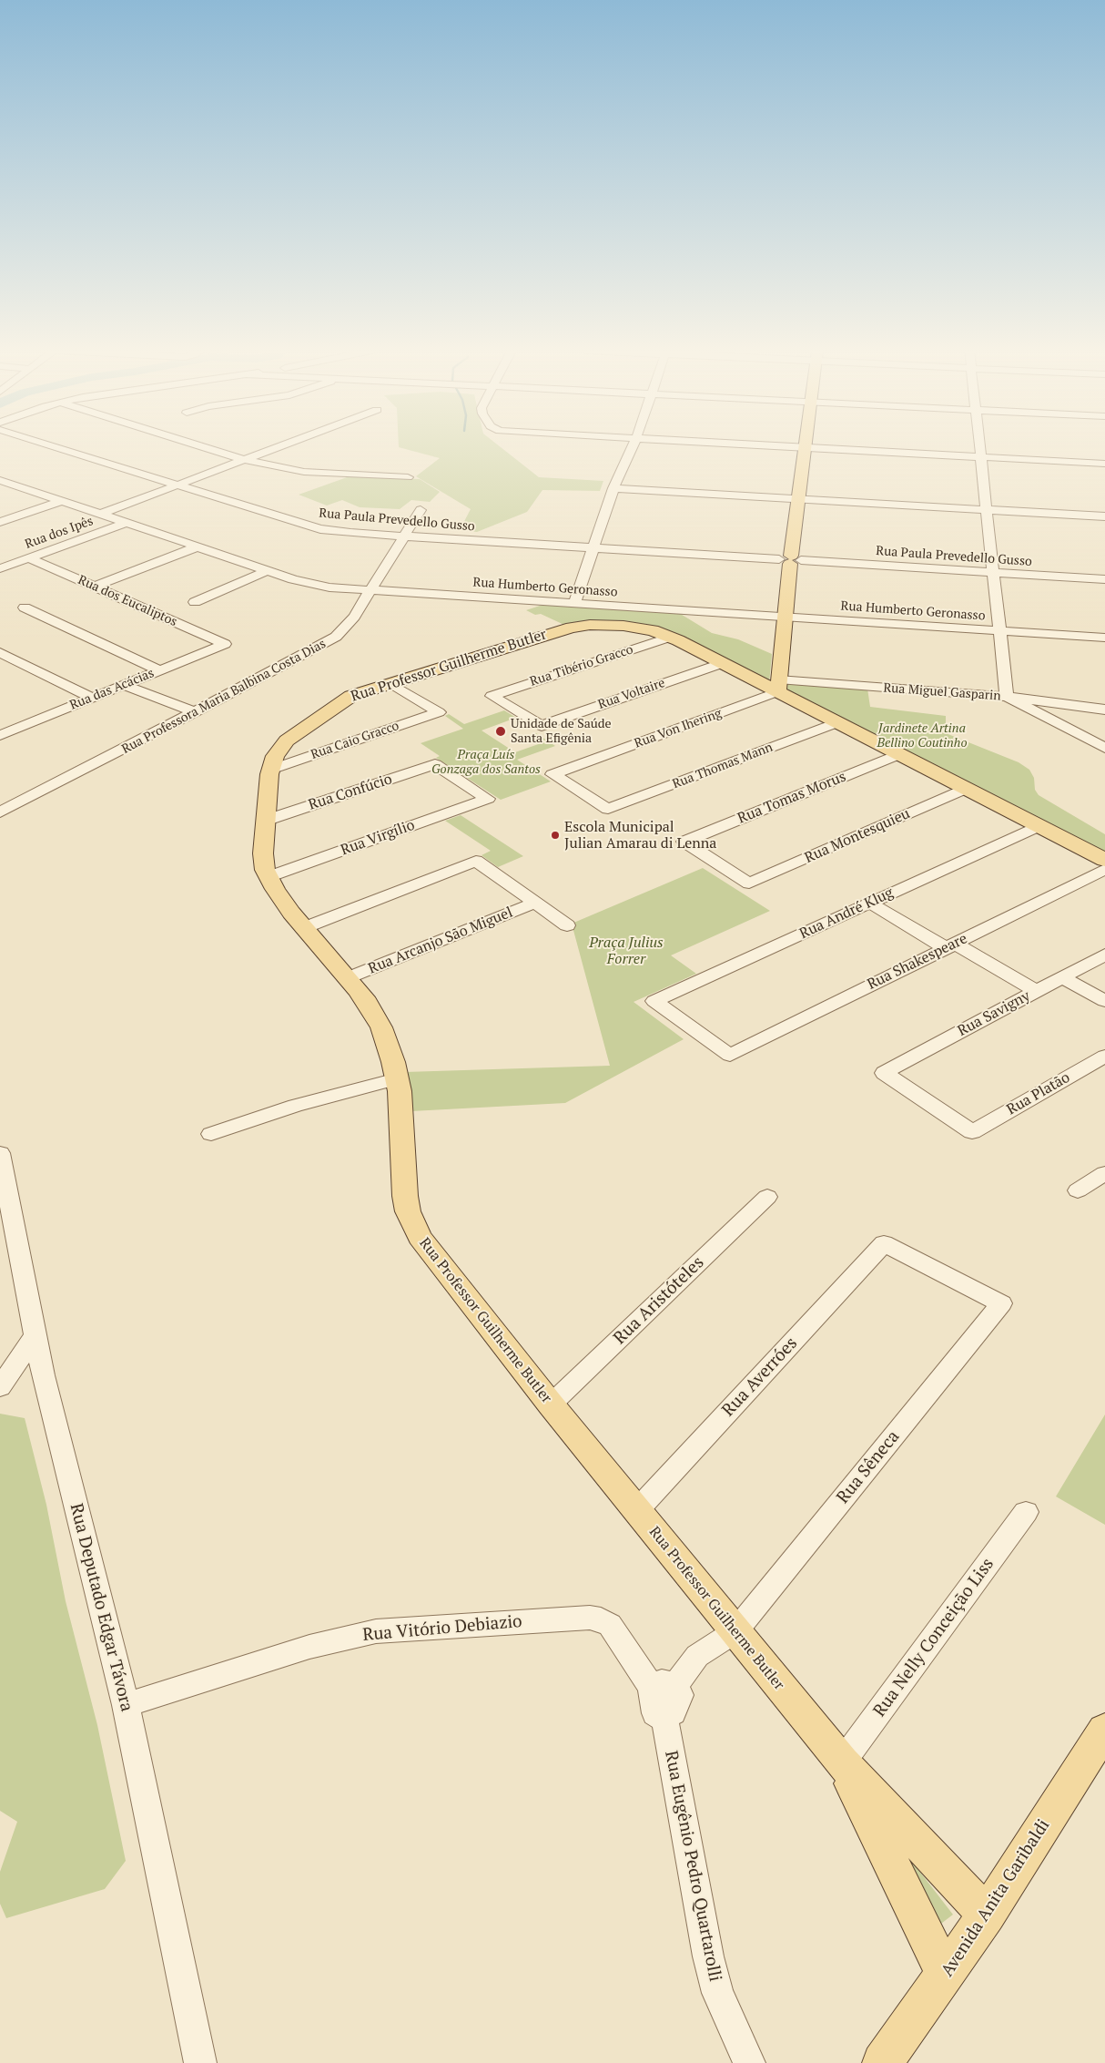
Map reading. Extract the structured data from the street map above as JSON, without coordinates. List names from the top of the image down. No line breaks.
{"streets":{"main road":["Rua Professor Guilherme Butler","Avenida Anita Garibaldi"],"street":["Rua Paula Prevedello Gusso","Rua dos Ipês","Rua Humberto Geronasso","Rua dos Eucaliptos","Rua Tibério Gracco","Rua das Acácias","Rua Miguel Gasparin","Rua Voltaire","Rua Professora Maria Balbina Costa Dias","Rua Von Ihering","Rua Caio Gracco","Rua Thomas Mann","Rua Confúcio","Rua Tomas Morus","Rua Montesquieu","Rua Virgílio","Rua André Klug","Rua Arcanjo São Miguel","Rua Shakespeare","Rua Savigny","Rua Platão","Rua Aristóteles","Rua Averróes","Rua Sêneca","Rua Deputado Edgar Távora","Rua Vitório Debiazio","Rua Nelly Conceição Liss","Rua Eugênio Pedro Quartarolli"]},"crossings":[["Rua Paula Prevedello Gusso","Rua Professora Maria Balbina Costa Dias"],["Rua dos Ipês","Rua Humberto Geronasso"],["Rua dos Ipês","Rua dos Eucaliptos"],["Rua Humberto Geronasso","Rua Professora Maria Balbina Costa Dias"],["Rua dos Eucaliptos","Rua das Acácias"],["Rua Professor Guilherme Butler","Rua Tibério Gracco"],["Rua Professor Guilherme Butler","Rua Miguel Gasparin"],["Rua Professor Guilherme Butler","Rua Voltaire"],["Rua Professor Guilherme Butler","Rua Von Ihering"],["Rua Professor Guilherme Butler","Rua Caio Gracco"],["Rua Professor Guilherme Butler","Rua Thomas Mann"],["Rua Professor Guilherme Butler","Rua Confúcio"],["Rua Professor Guilherme Butler","Rua Tomas Morus"],["Rua Professor Guilherme Butler","Rua Montesquieu"],["Rua Professor Guilherme Butler","Rua Virgílio"],["Rua Professor Guilherme Butler","Rua André Klug"],["Rua Professor Guilherme Butler","Rua Arcanjo São Miguel"],["Rua Professor Guilherme Butler","Rua Aristóteles"],["Rua Professor Guilherme Butler","Rua Averróes"],["Rua Professor Guilherme Butler","Rua Sêneca"],["Rua Professor Guilherme Butler","Rua Nelly Conceição Liss"],["Rua Professor Guilherme Butler","Avenida Anita Garibaldi"],["Rua Tibério Gracco","Rua Voltaire"],["Rua Miguel Gasparin","Rua Von Ihering"],["Rua Von Ihering","Rua Thomas Mann"],["Rua Confúcio","Rua Virgílio"],["Rua Tomas Morus","Rua Montesquieu"],["Rua André Klug","Rua Shakespeare"],["Rua Savigny","Rua Platão"],["Rua Averróes","Rua Sêneca"],["Rua Deputado Edgar Távora","Rua Vitório Debiazio"],["Rua Vitório Debiazio","Rua Eugênio Pedro Quartarolli"]],"parks":["Jardinete Artina Bellino Coutinho","Praça Luís Gonzaga dos Santos","Praça Julius Forrer"],"places":["Unidade de Saúde Santa Efigênia","Escola Municipal Julian Amarau di Lenna"]}
